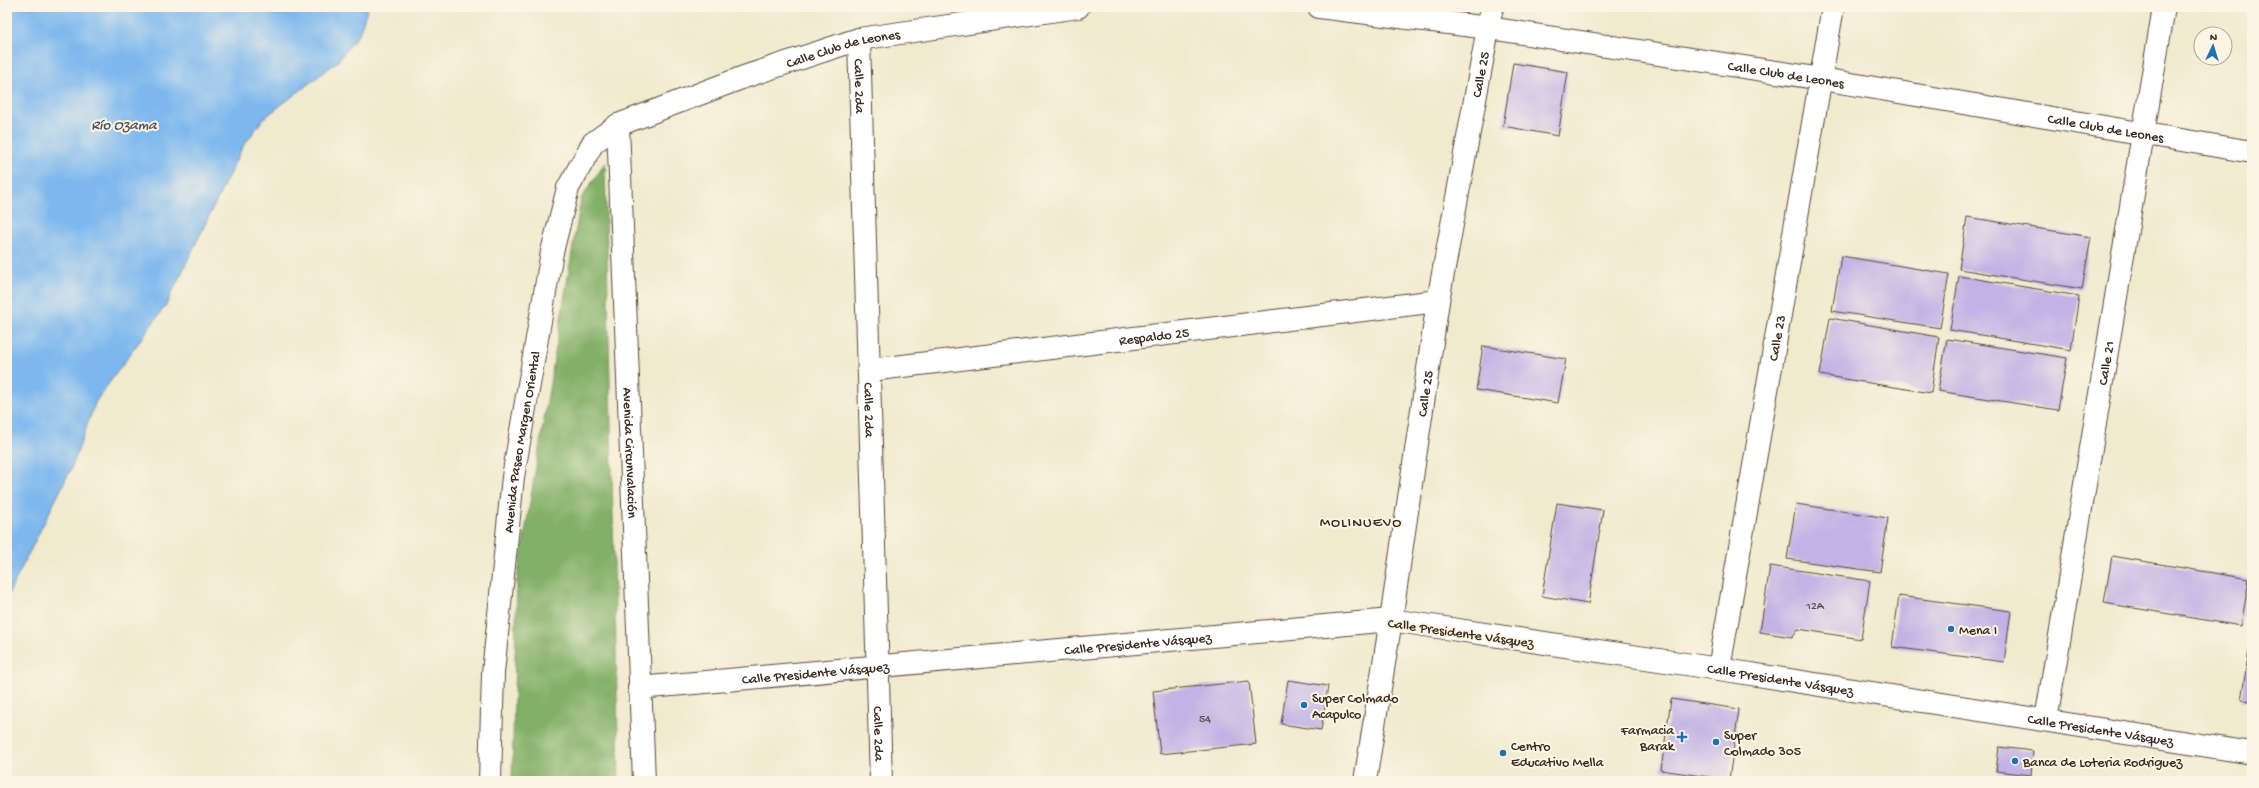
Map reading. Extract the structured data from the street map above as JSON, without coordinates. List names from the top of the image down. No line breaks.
{"streets":{"street":["Calle Club de Leones","Calle 25","Calle 2da","Respaldo 25","Calle 23","Calle 21","Avenida Paseo Margen Oriental","Avenida Circunvalación","Calle Presidente Vásquez"]},"crossings":[["Calle Club de Leones","Calle 25"],["Calle Club de Leones","Calle 2da"],["Calle Club de Leones","Calle 23"],["Calle Club de Leones","Calle 21"],["Calle Club de Leones","Avenida Paseo Margen Oriental"],["Calle Club de Leones","Avenida Circunvalación"],["Calle 25","Respaldo 25"],["Calle 25","Calle Presidente Vásquez"],["Calle 2da","Respaldo 25"],["Calle 2da","Calle Presidente Vásquez"],["Calle 23","Calle Presidente Vásquez"],["Calle 21","Calle Presidente Vásquez"],["Avenida Paseo Margen Oriental","Avenida Circunvalación"],["Avenida Circunvalación","Calle Presidente Vásquez"]],"districts":["MOLINUEVO"],"water":["Río Ozama"],"places":{"other":["Mena I","Super Colmado Acapulco","Super Colmado 305","Centro Educativo Mella","Banca de Loteria Rodriguez"],"health":["Farmacia Barak"]},"house_numbers":["12A","54"],"north":"top"}
